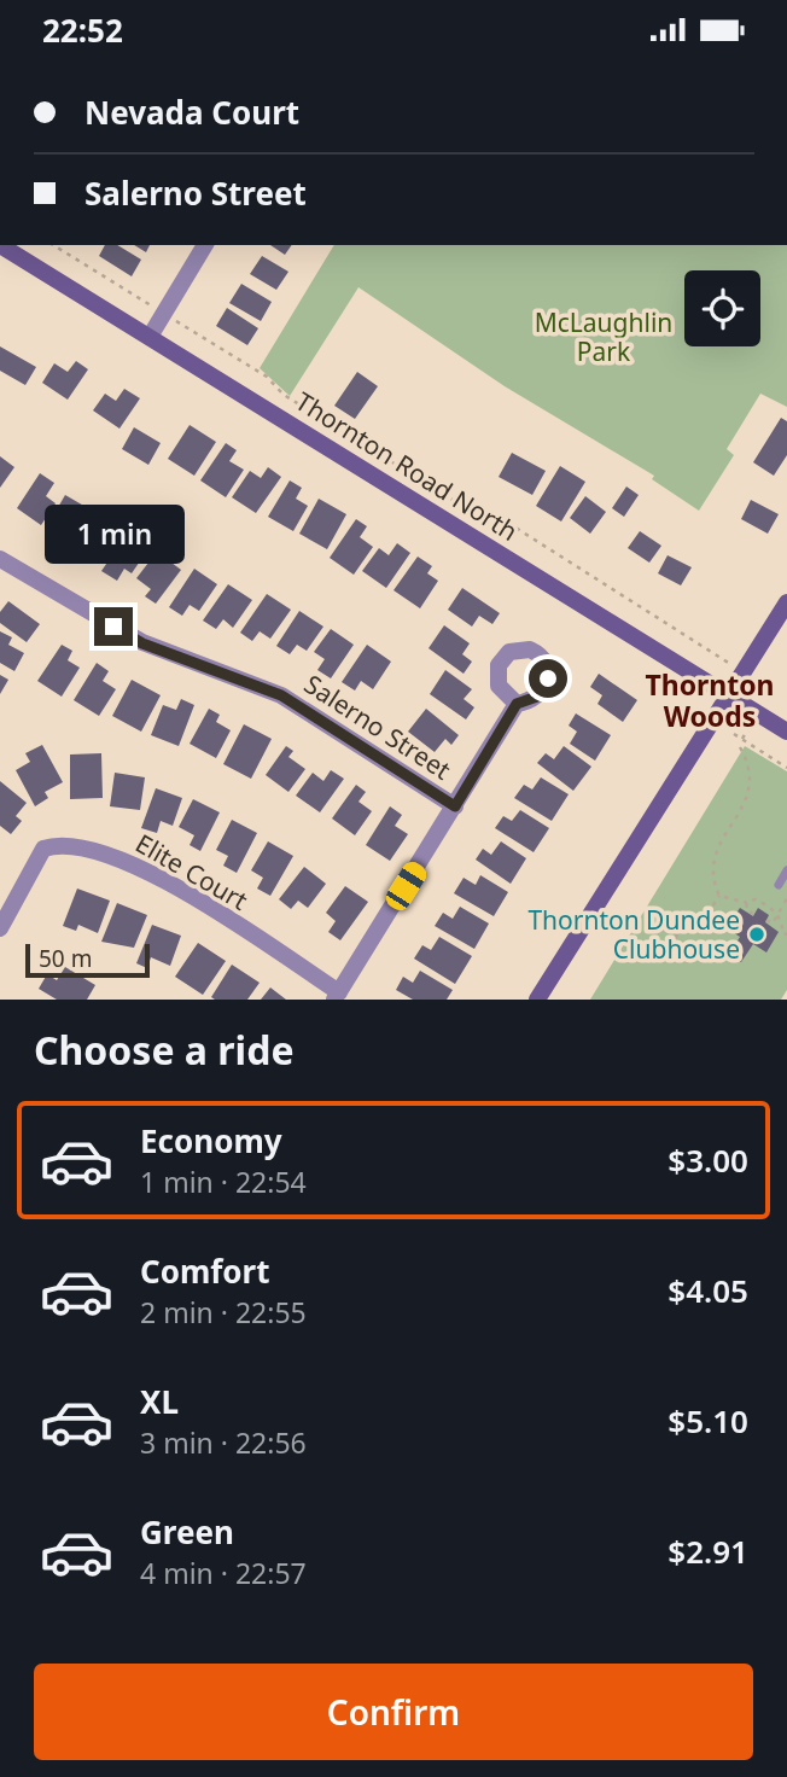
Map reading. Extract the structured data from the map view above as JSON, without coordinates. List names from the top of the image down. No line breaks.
{"streets":{"main road":["Thornton Road North"],"street":["Salerno Street","Elite Court"]},"districts":["Thornton Woods"],"parks":["McLaughlin Park"],"places":["Thornton Dundee Clubhouse"],"scale_bar":"50 m","page":{"status":"22:52","banner":["Nevada Court","Salerno Street"],"bubble":"1 min","scale":"50 m","heading":"Choose a ride","list":[{"name":"Economy","note":"1 min · 22:54","value":"$3.00"},{"name":"Comfort","note":"2 min · 22:55","value":"$4.05"},{"name":"XL","note":"3 min · 22:56","value":"$5.10"},{"name":"Green","note":"4 min · 22:57","value":"$2.91"}],"buttons":"Confirm"}}
